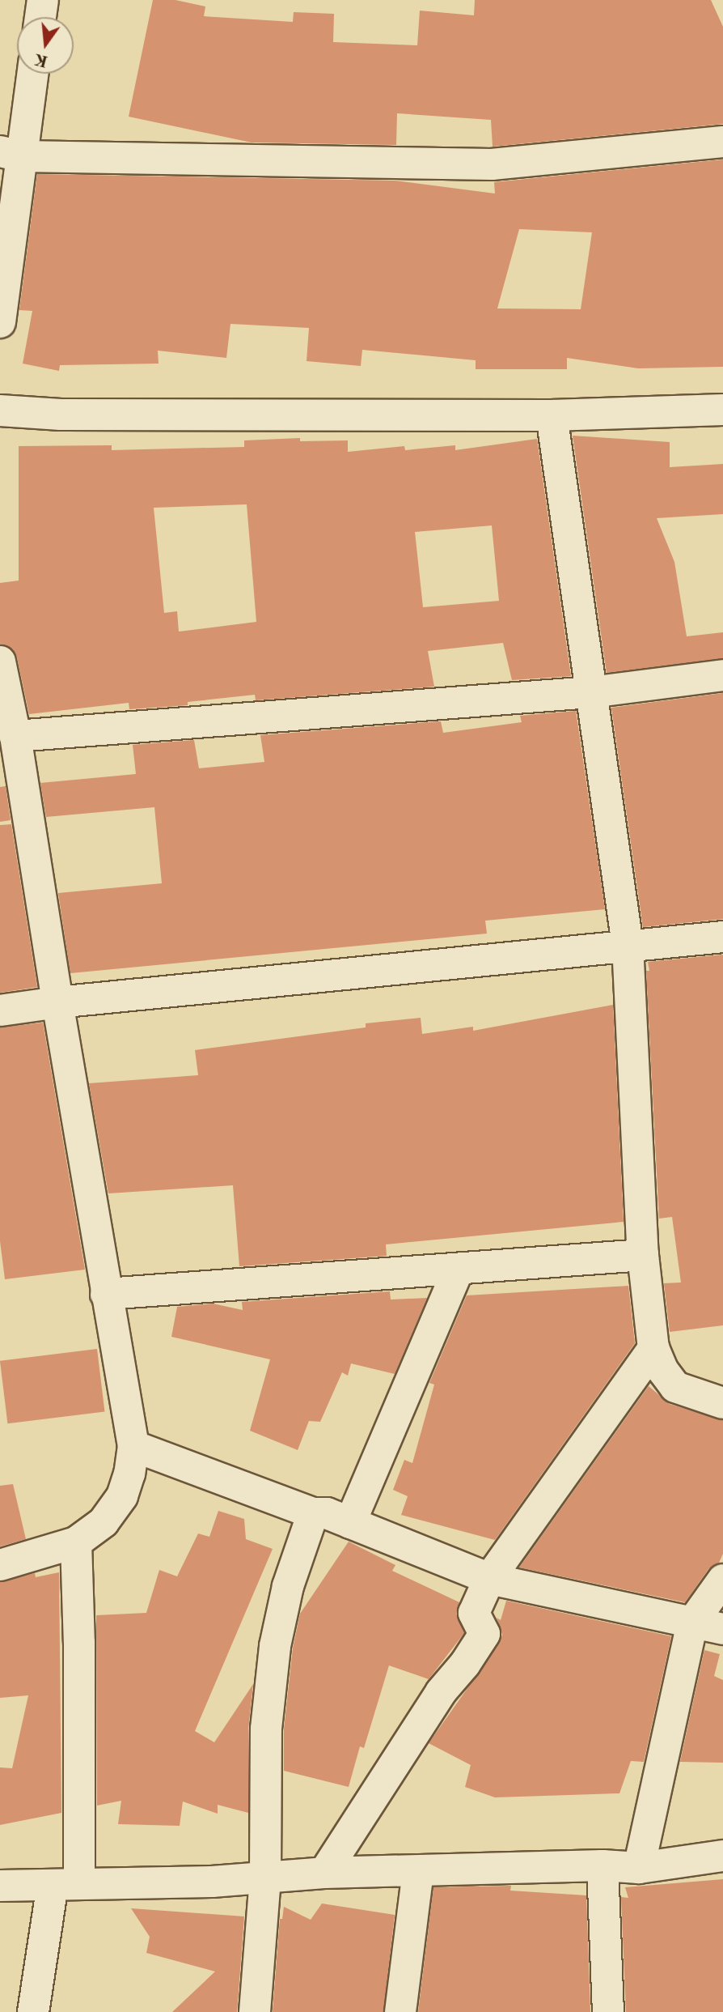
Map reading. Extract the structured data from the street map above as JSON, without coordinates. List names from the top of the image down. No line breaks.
{"north":"bottom"}
